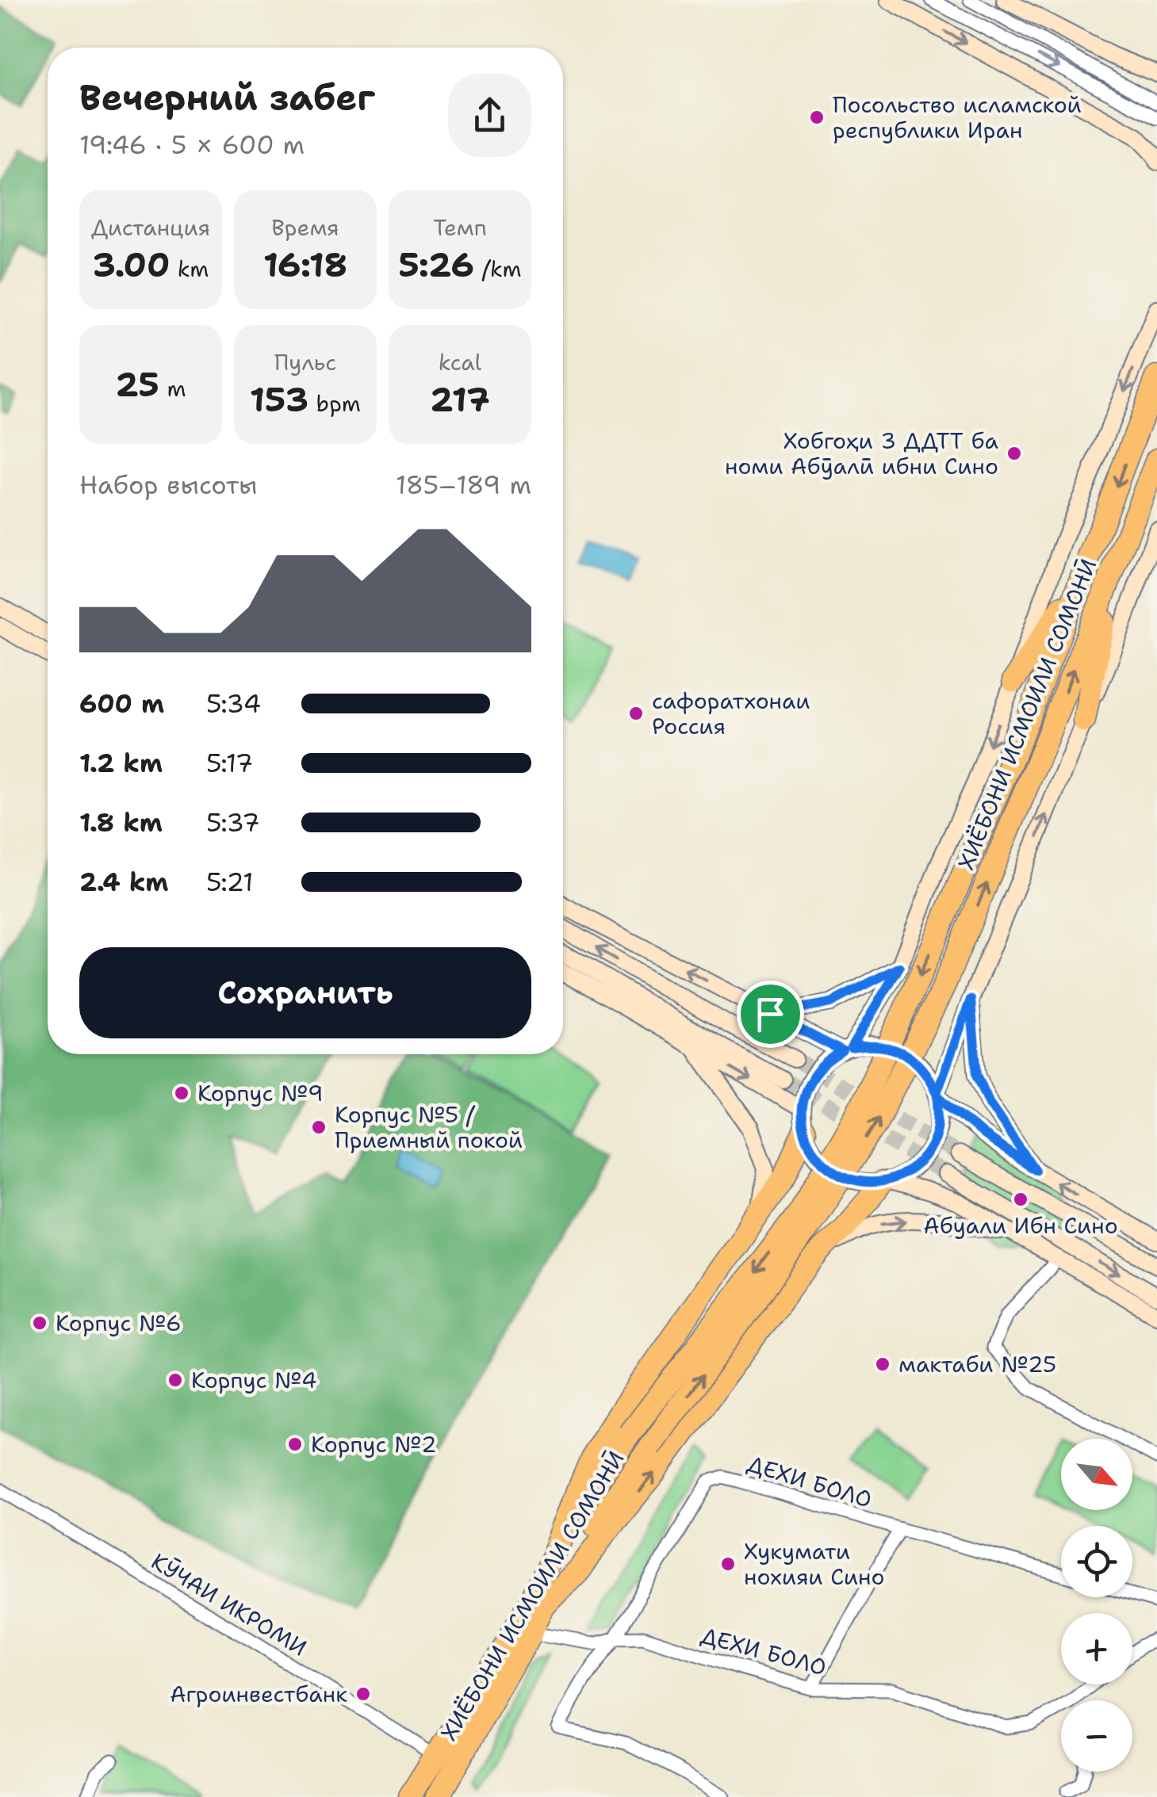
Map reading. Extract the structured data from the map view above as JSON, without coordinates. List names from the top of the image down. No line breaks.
{"streets":{"highway":["ХИЁБОНИ ИСМОИЛИ СОМОНӢ"],"street":["ДЕХИ БОЛО","КӮЧАИ ИКРОМИ"]},"crossings":[["ХИЁБОНИ ИСМОИЛИ СОМОНӢ","ДЕХИ БОЛО"],["ХИЁБОНИ ИСМОИЛИ СОМОНӢ","КӮЧАИ ИКРОМИ"]],"places":["Посольство исламской республики Иран","Хобгоҳи 3 ДДТТ ба номи Абӯалӣ ибни Сино","сафоратхонаи Россия","Корпус №9","Корпус №5 / Приемный покой","Абуали Ибн Сино","Корпус №6","мактаби №25","Корпус №4","Корпус №2","Хукумати нохияи Сино","Агроинвестбанк"],"north":"bottom right","page":{"heading":["Вечерний забег","19:46 · 5 × 600 m"],"stats":[["Дистанция","3.00 km"],["Время","16:18"],["Темп","5:26 /km"],["25 m"],["Пульс","153 bpm"],["kcal","217"]],"chart":["Набор высоты","185–189 m"],"list":[{"name":"600 m","note":"5:34"},{"name":"1.2 km","note":"5:17"},{"name":"1.8 km","note":"5:37"},{"name":"2.4 km","note":"5:21"}],"buttons":"Сохранить","map_buttons":["+","−"]}}
